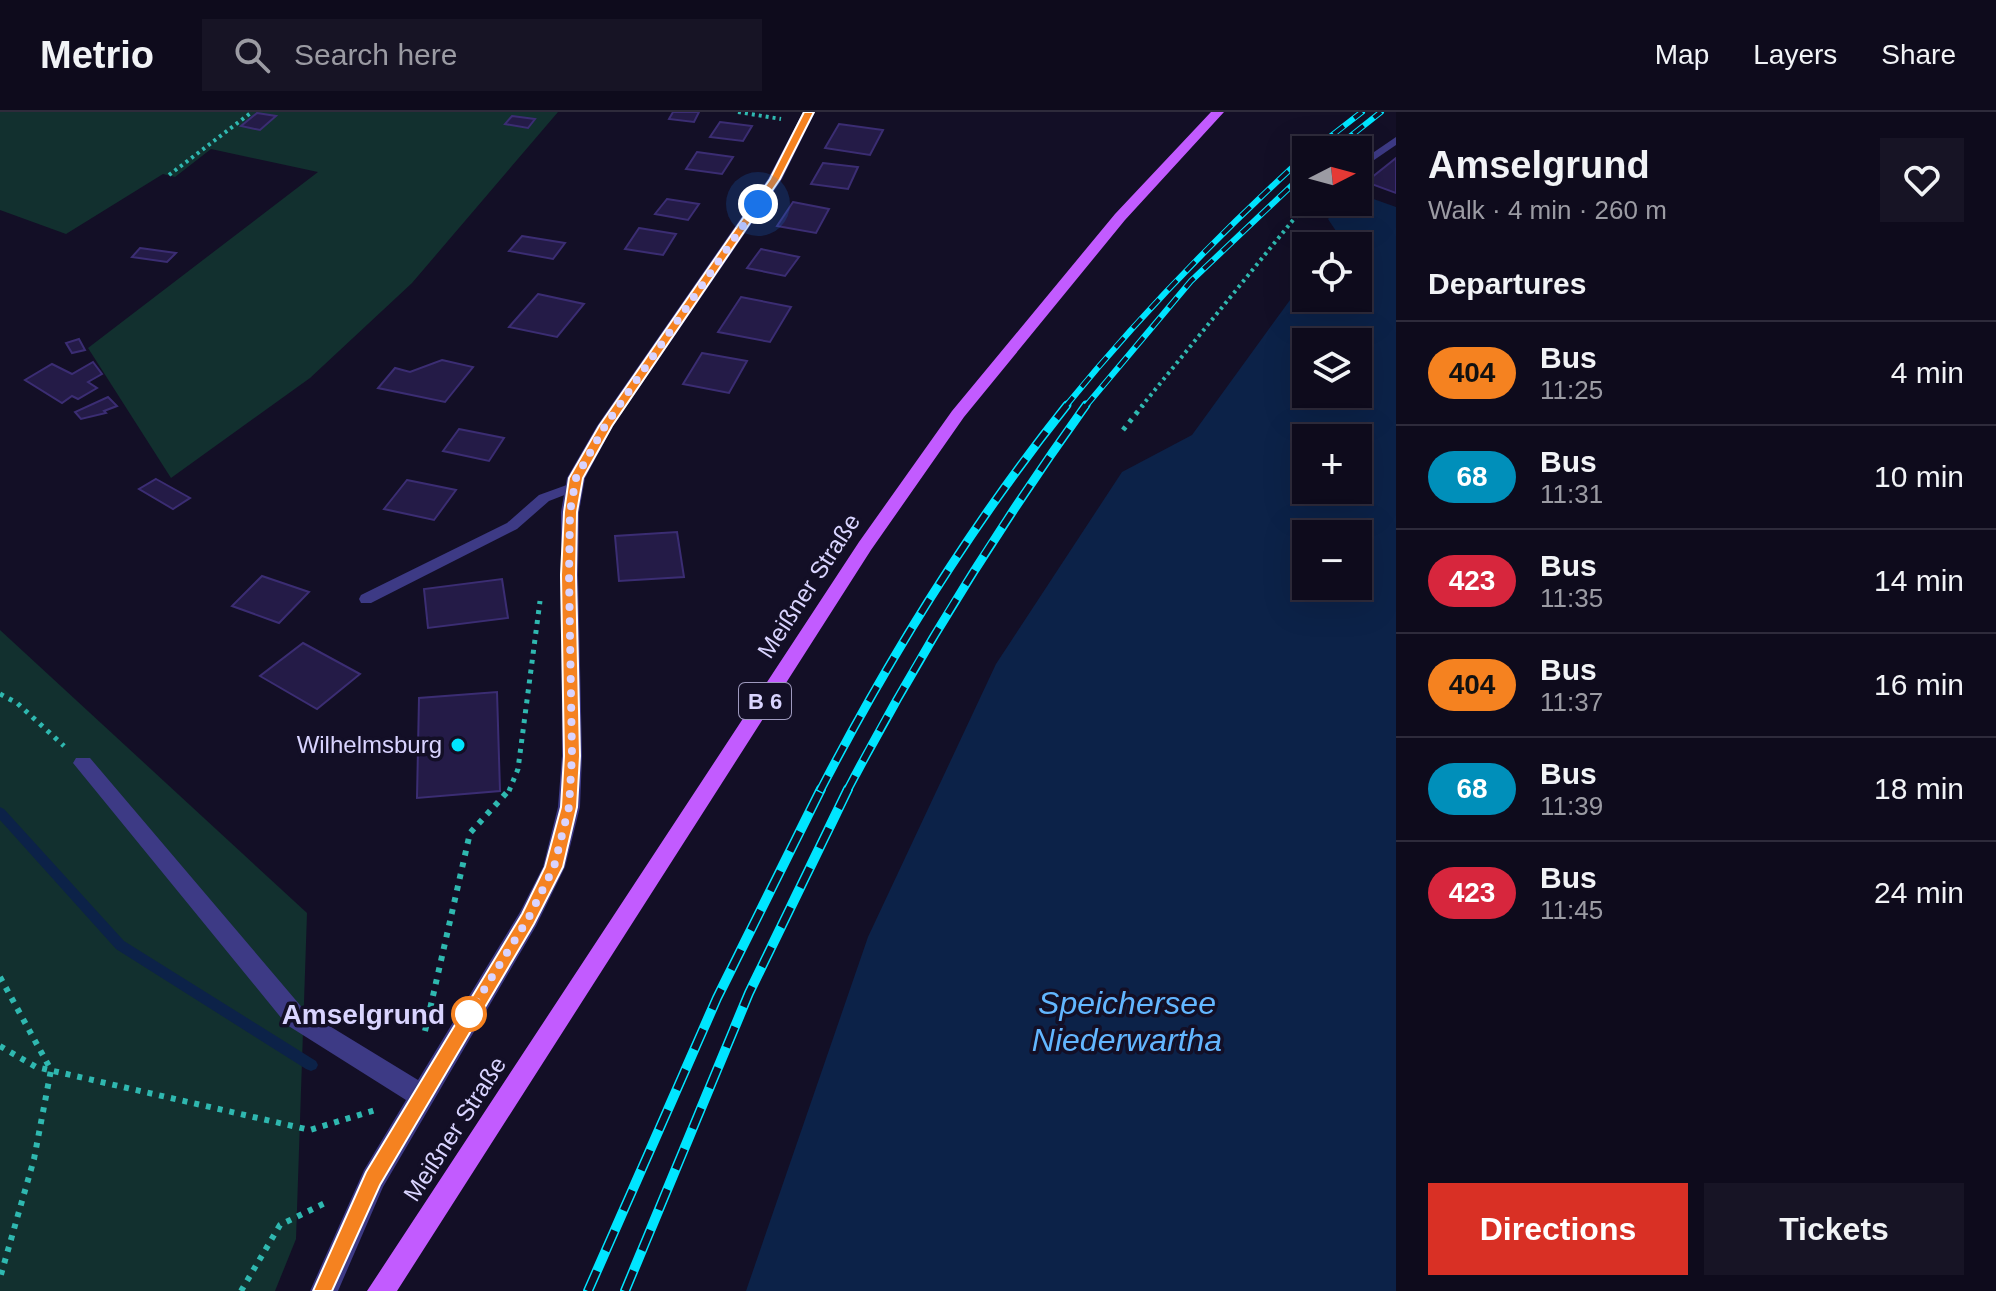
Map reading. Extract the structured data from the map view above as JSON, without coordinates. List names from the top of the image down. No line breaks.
{"streets":{"main road":["Meißner Straße","B 6"]},"water":["Speichersee Niederwartha"],"places":["Wilhelmsburg","Amselgrund"],"lines":["bus line 404"],"north":"right","page":{"header":"Metrio","search":"Search here","nav":["Map","Layers","Share"],"heading":[["Amselgrund","Walk · 4 min · 260 m"],"Departures"],"map_buttons":["+","−"],"list":[{"mark":"404","name":"Bus","note":"11:25","value":"4 min"},{"mark":"68","name":"Bus","note":"11:31","value":"10 min"},{"mark":"423","name":"Bus","note":"11:35","value":"14 min"},{"mark":"404","name":"Bus","note":"11:37","value":"16 min"},{"mark":"68","name":"Bus","note":"11:39","value":"18 min"},{"mark":"423","name":"Bus","note":"11:45","value":"24 min"}],"buttons":["Directions","Tickets"]}}
